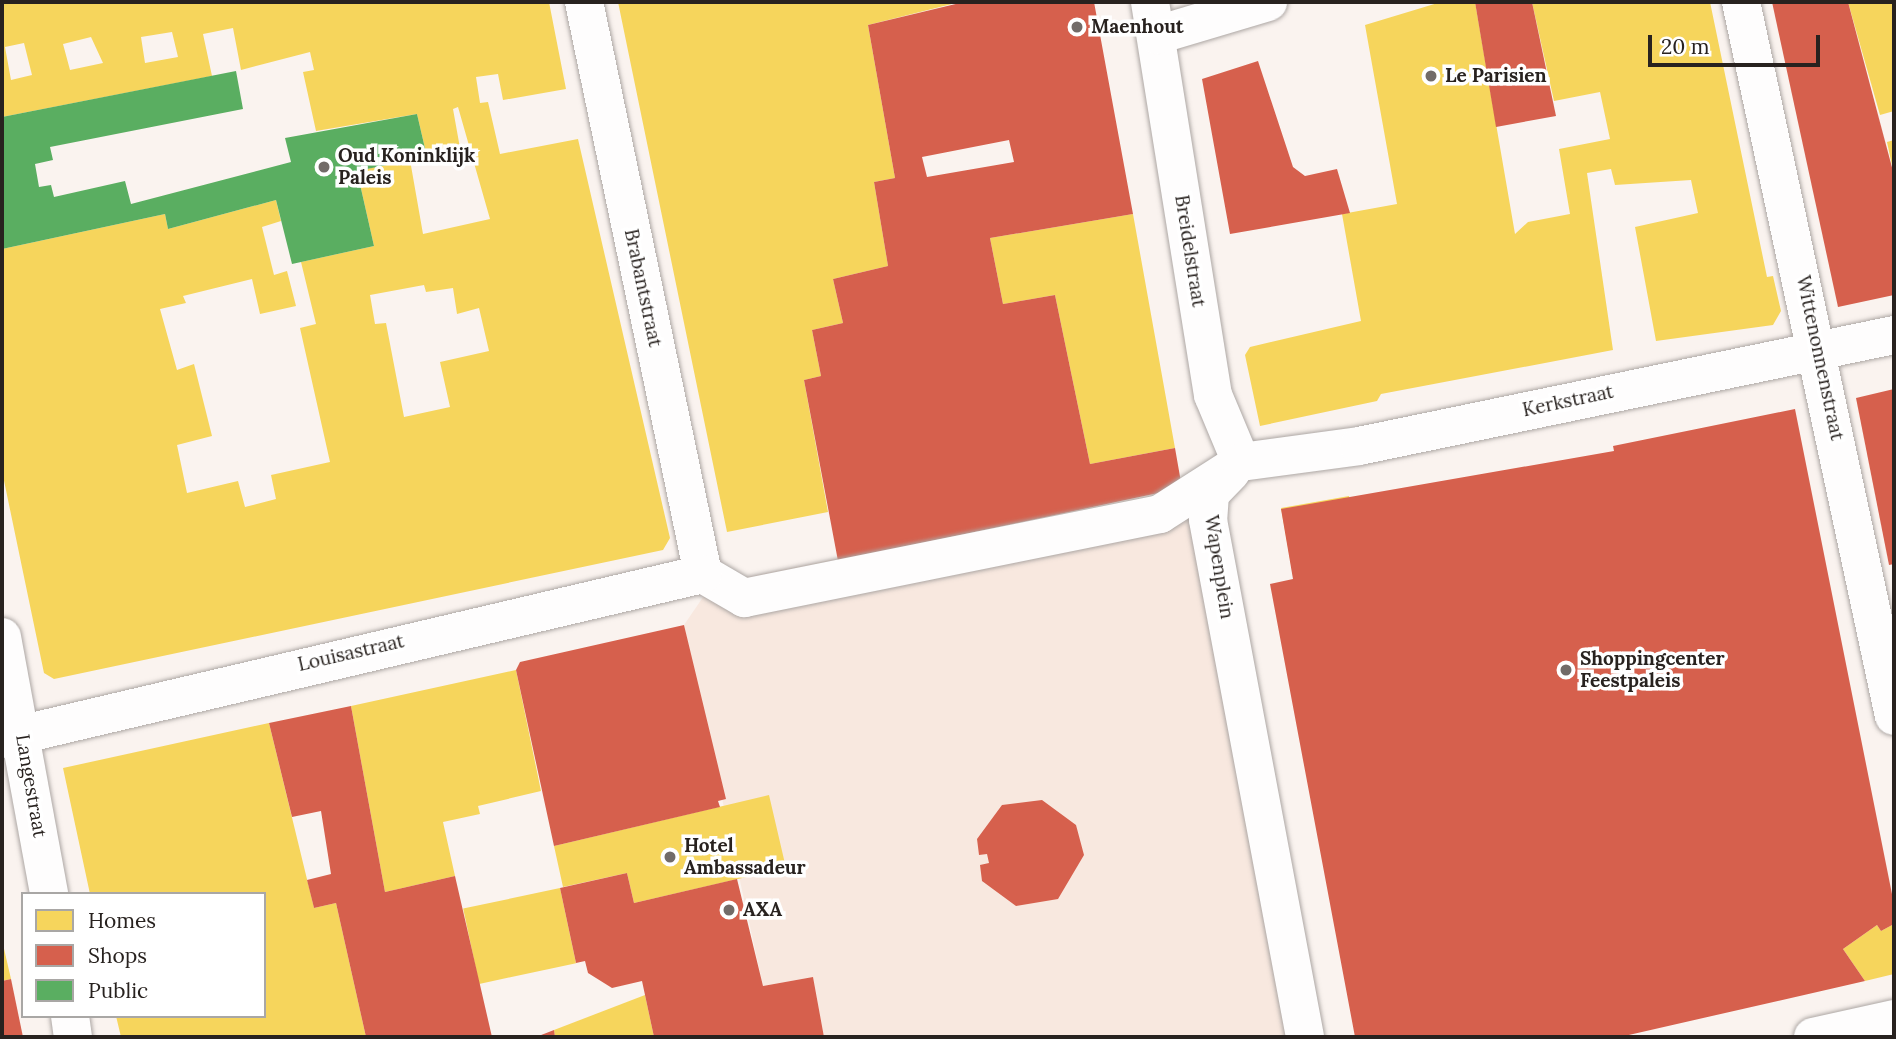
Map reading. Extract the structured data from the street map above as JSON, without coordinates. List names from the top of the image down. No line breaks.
{"streets":{"street":["Breidelstraat","Brabantstraat","Wittenonnenstraat","Kerkstraat","Wapenplein","Louisastraat","Langestraat"]},"crossings":[["Breidelstraat","Kerkstraat"],["Breidelstraat","Wapenplein"],["Brabantstraat","Wapenplein"],["Brabantstraat","Louisastraat"],["Wittenonnenstraat","Kerkstraat"],["Kerkstraat","Wapenplein"],["Wapenplein","Louisastraat"],["Louisastraat","Langestraat"]],"places":["Maenhout","Le Parisien","Oud Koninklijk Paleis","Shoppingcenter Feestpaleis","Hotel Ambassadeur","AXA"],"legend":["Homes","Shops","Public"],"scale_bar":"20 m"}
